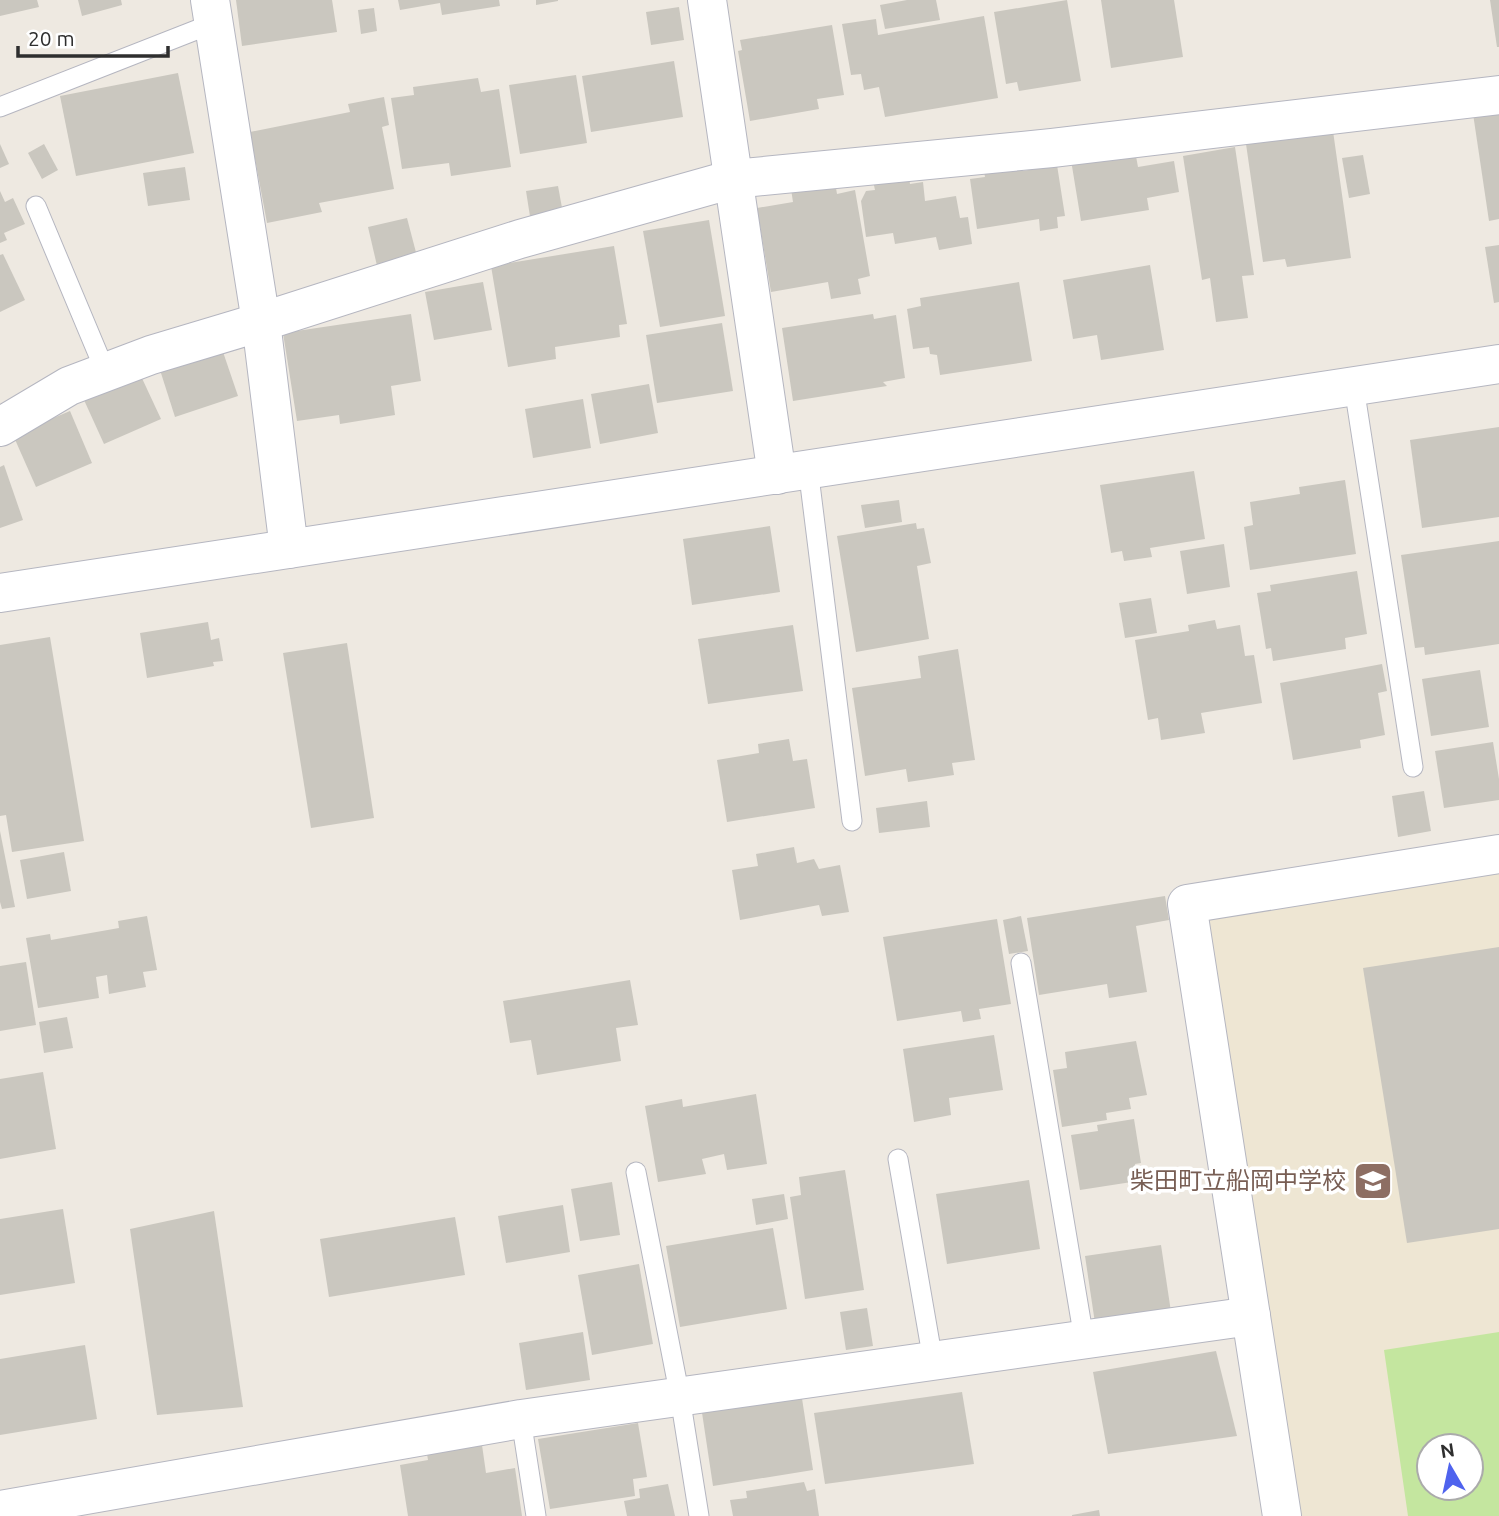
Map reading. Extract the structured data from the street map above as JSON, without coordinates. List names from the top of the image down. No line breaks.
{"places":{"school or university":["柴田町立船岡中学校"]},"scale_bar":"20 m","north":"top"}
